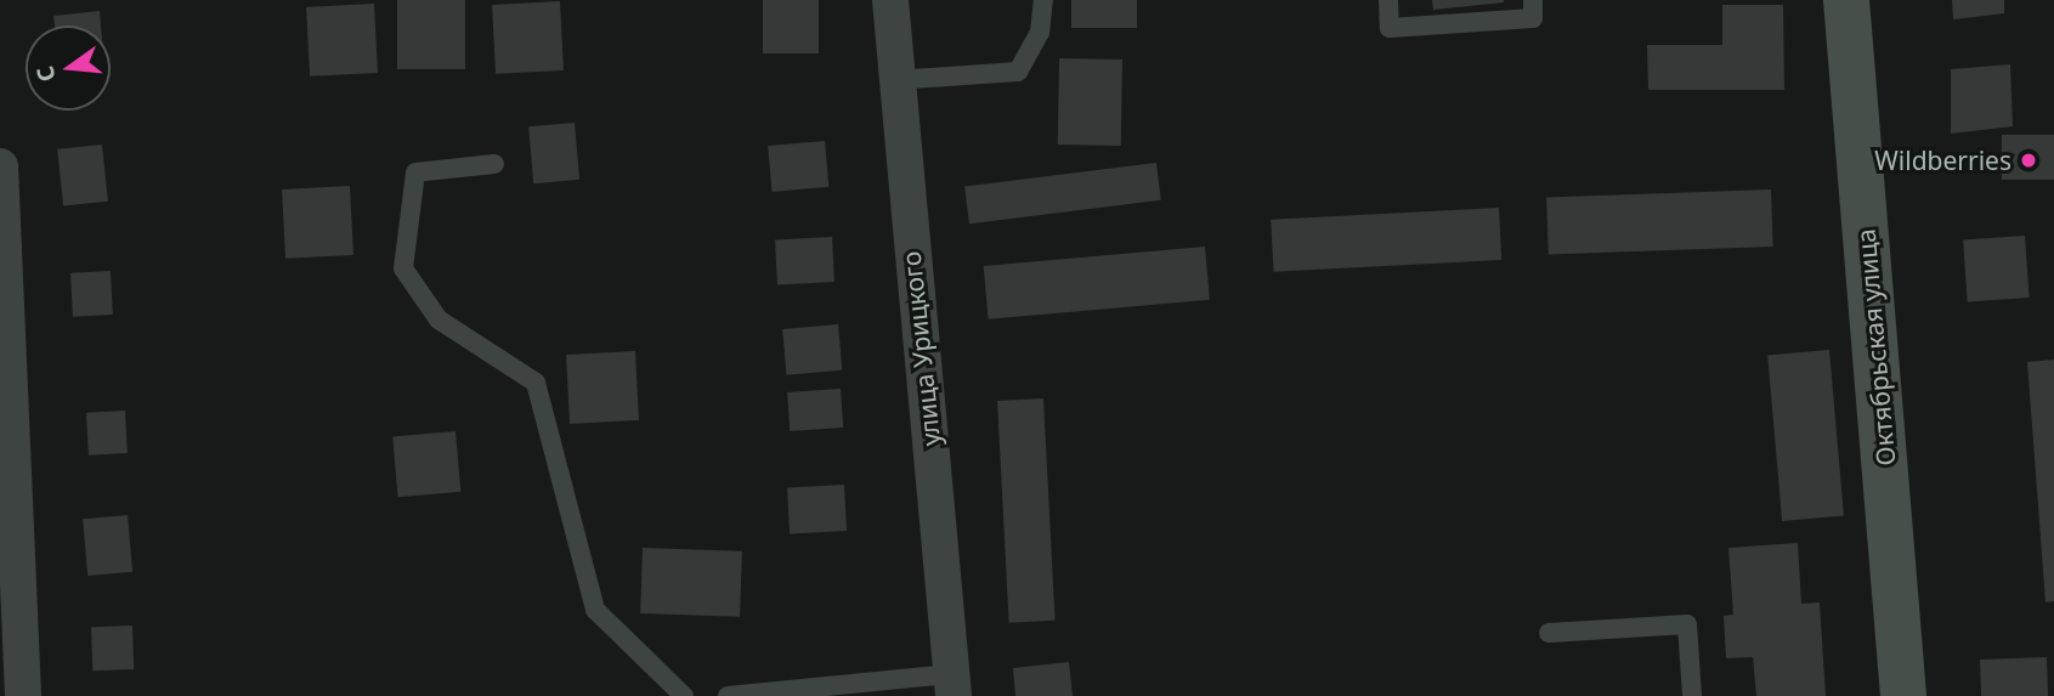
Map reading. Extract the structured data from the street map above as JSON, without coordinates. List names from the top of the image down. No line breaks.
{"streets":{"main road":["Октябрьская улица"],"street":["улица Урицкого"]},"places":["Wildberries"],"north":"left"}
